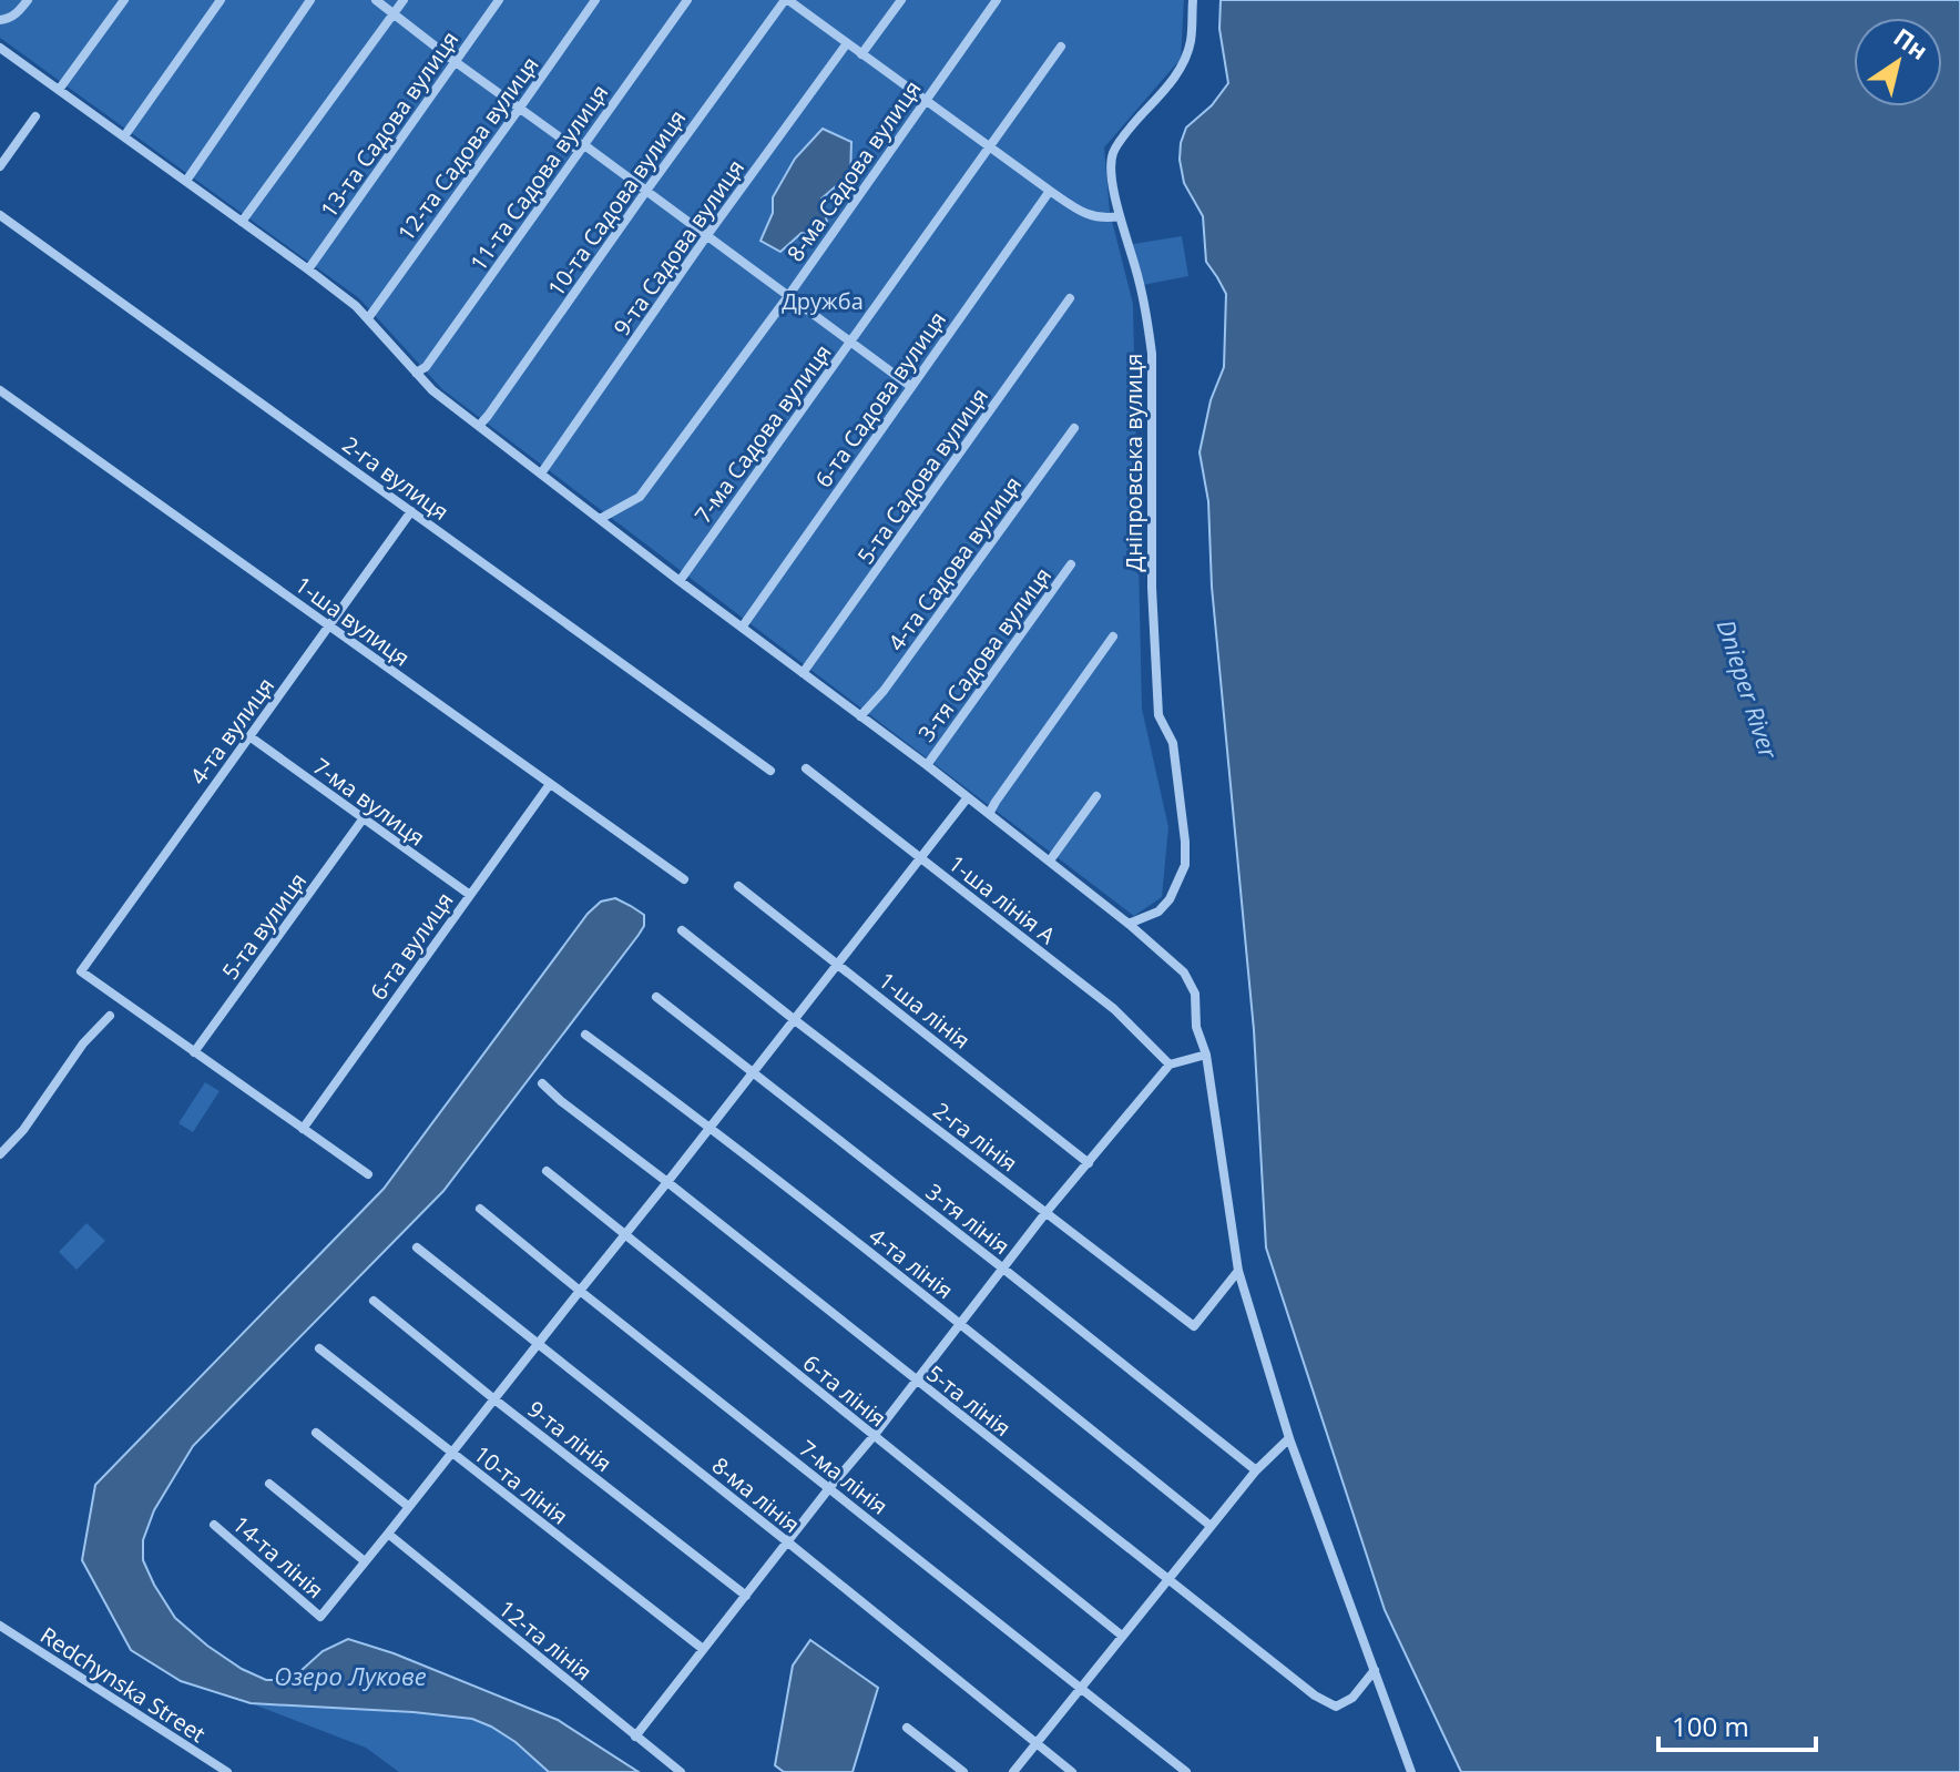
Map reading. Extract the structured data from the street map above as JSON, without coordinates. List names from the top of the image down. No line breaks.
{"streets":{"street":["13-та Садова вулиця","12-та Садова вулиця","8-ма Садова вулиця","11-та Садова вулиця","10-та Садова вулиця","9-та Садова вулиця","6-та Садова вулиця","7-ма Садова вулиця","Дніпровська вулиця","5-та Садова вулиця","2-га вулиця","4-та Садова вулиця","1-ша вулиця","3-тя Садова вулиця","4-та вулиця","7-ма вулиця","1-ша лінія А","5-та вулиця","6-та вулиця","1-ша лінія","2-га лінія","3-тя лінія","4-та лінія","6-та лінія","5-та лінія","9-та лінія","7-ма лінія","10-та лінія","8-ма лінія","14-та лінія","12-та лінія","Redchynska Street"]},"crossings":[["2-га вулиця","4-та вулиця"],["1-ша вулиця","4-та вулиця"],["1-ша вулиця","6-та вулиця"],["4-та вулиця","7-ма вулиця"],["4-та вулиця","5-та вулиця"],["7-ма вулиця","5-та вулиця"],["7-ма вулиця","6-та вулиця"]],"water":["Dnieper River","Озеро Лукове"],"parks":["Дружба"],"scale_bar":"100 m","north":"top right"}
